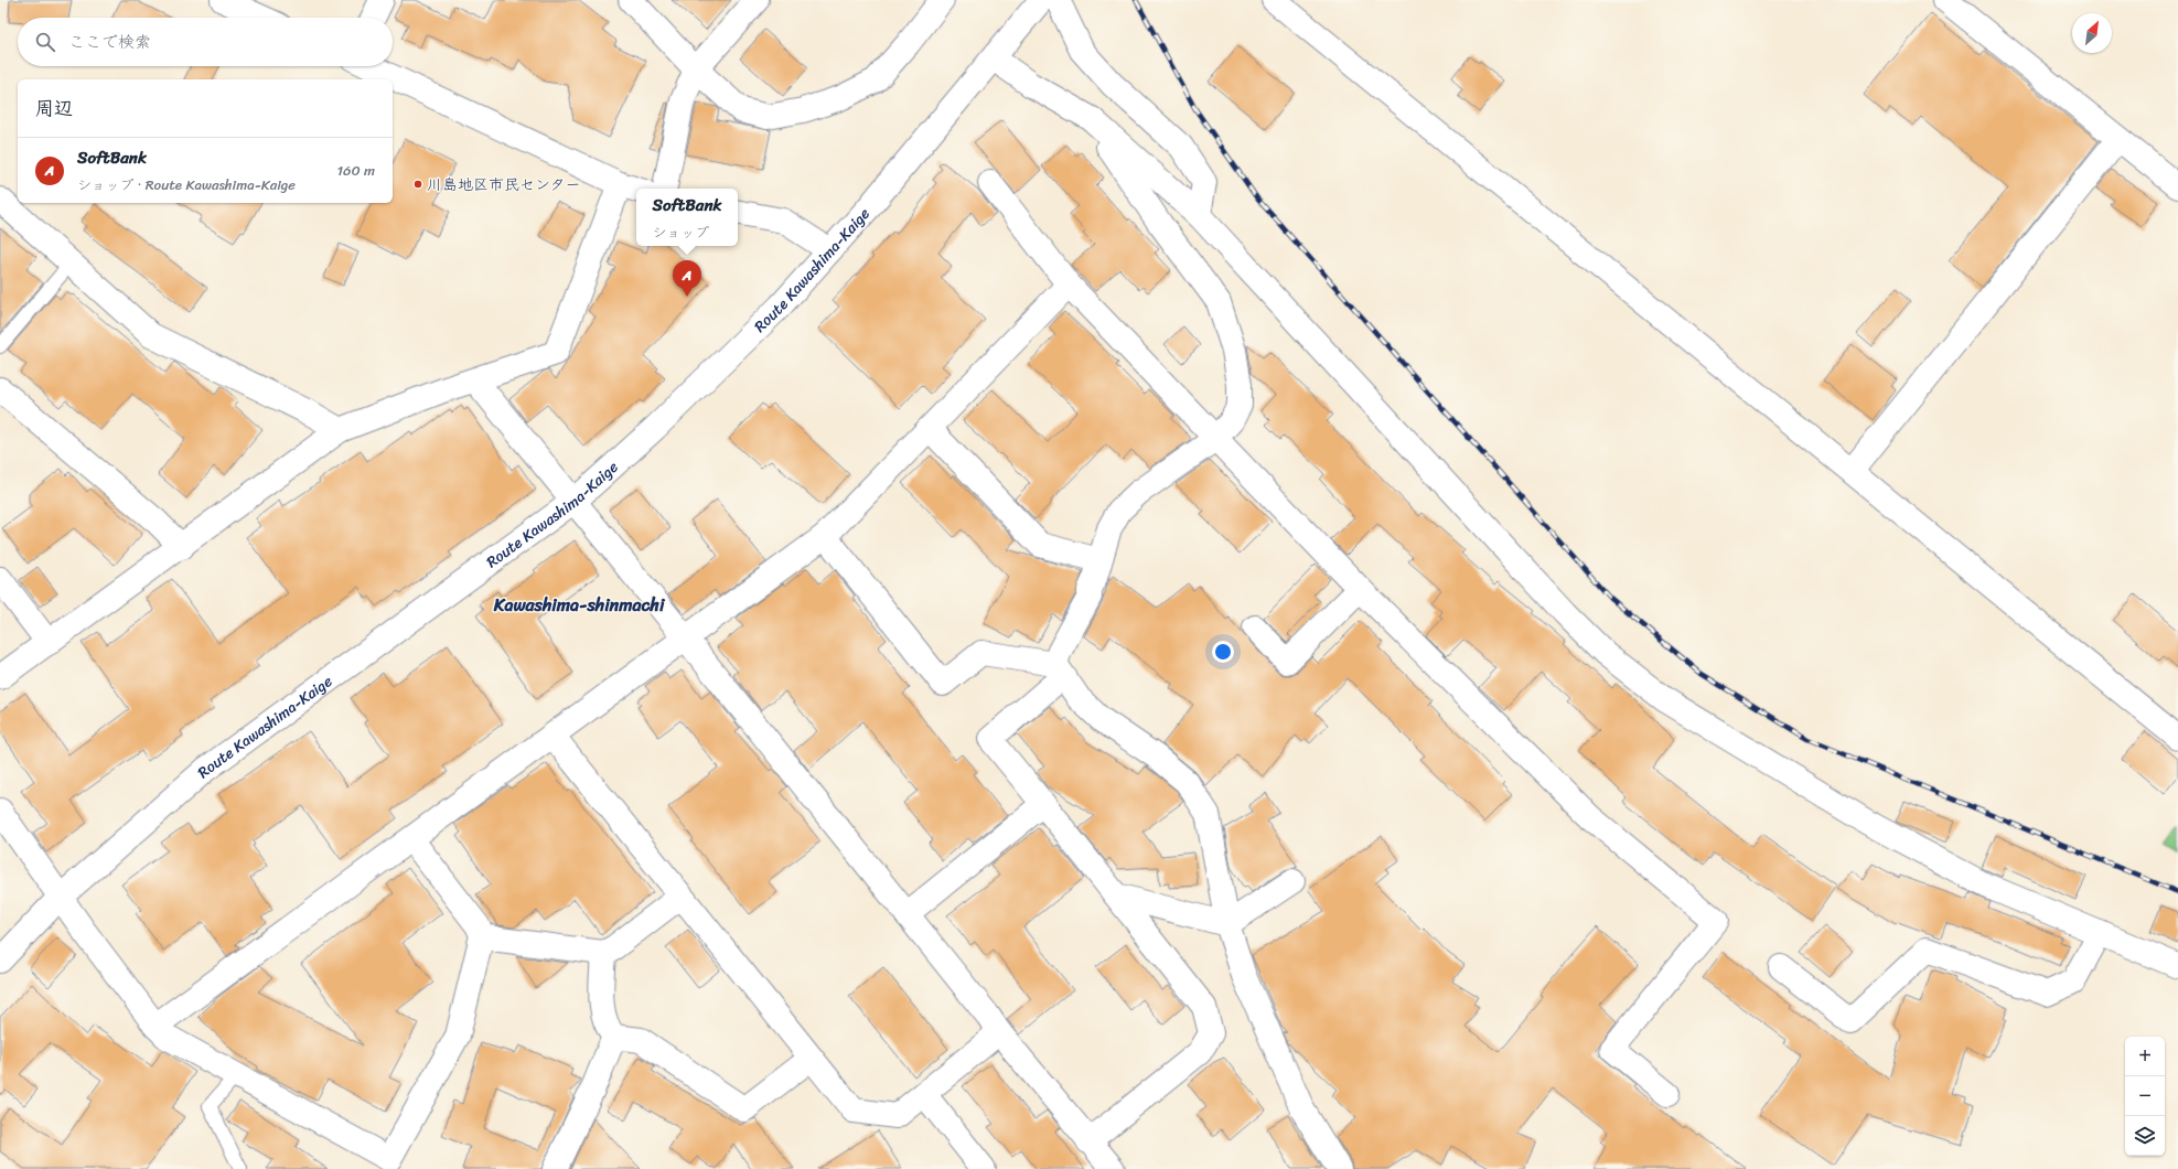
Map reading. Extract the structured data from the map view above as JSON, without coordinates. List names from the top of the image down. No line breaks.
{"streets":{"street":["Route Kawashima-Kaige"]},"districts":["Kawashima-shinmachi"],"places":["川島地区市民センター"],"north":"top right","page":{"search":"ここで検索","heading":"周辺","list":[{"mark":"A","name":"SoftBank","note":"ショップ · Route Kawashima-Kaige","value":"160 m"}],"popup":["SoftBank","ショップ"],"pins":"A","map_buttons":["+","−"]}}
